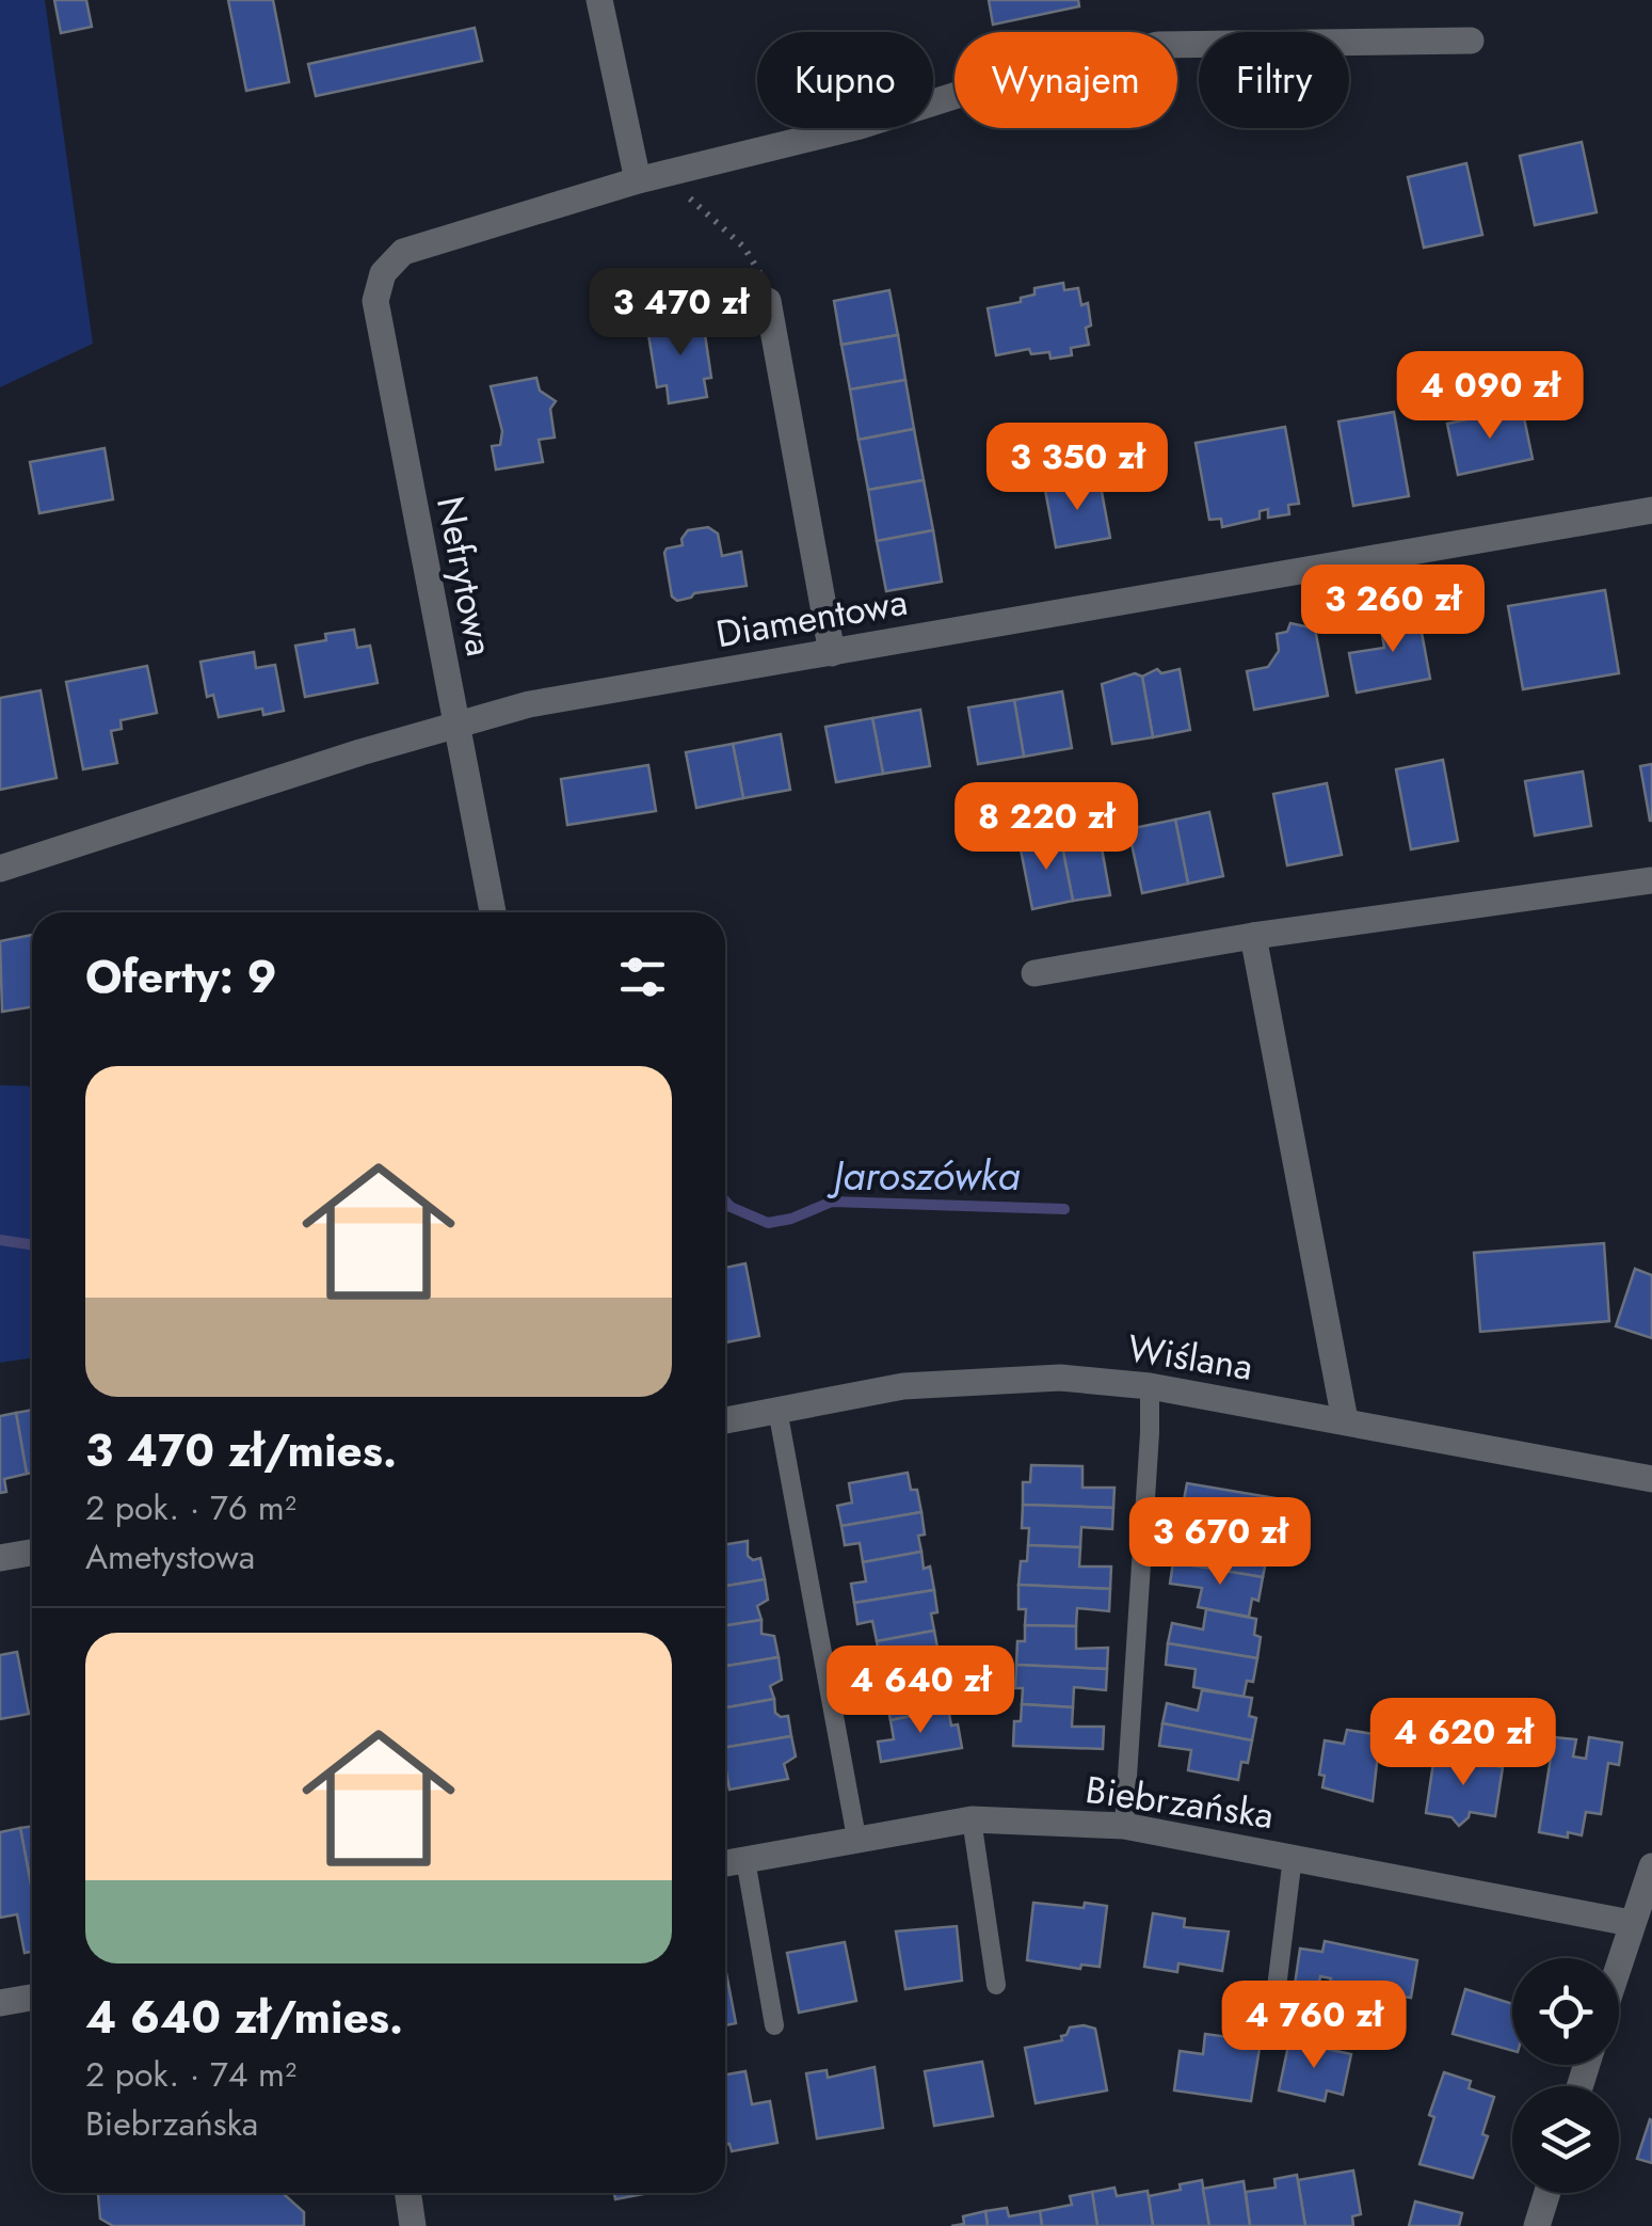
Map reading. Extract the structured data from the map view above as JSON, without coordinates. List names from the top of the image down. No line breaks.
{"streets":{"street":["Nefrytowa","Diamentowa","Wiślana","Biebrzańska"]},"crossings":[["Nefrytowa","Diamentowa"]],"water":["Jaroszówka"],"page":{"chip":["Kupno","Wynajem","Filtry"],"price":["3 470 zł","4 090 zł","3 350 zł","3 260 zł","8 220 zł","3 670 zł","4 640 zł","4 620 zł","4 760 zł"],"heading":"Oferty: 9","list":[{"name":"3 470 zł/mies.","note":"2 pok. · 76 m² · Ametystowa"},{"name":"4 640 zł/mies.","note":"2 pok. · 74 m² · Biebrzańska"}]}}
